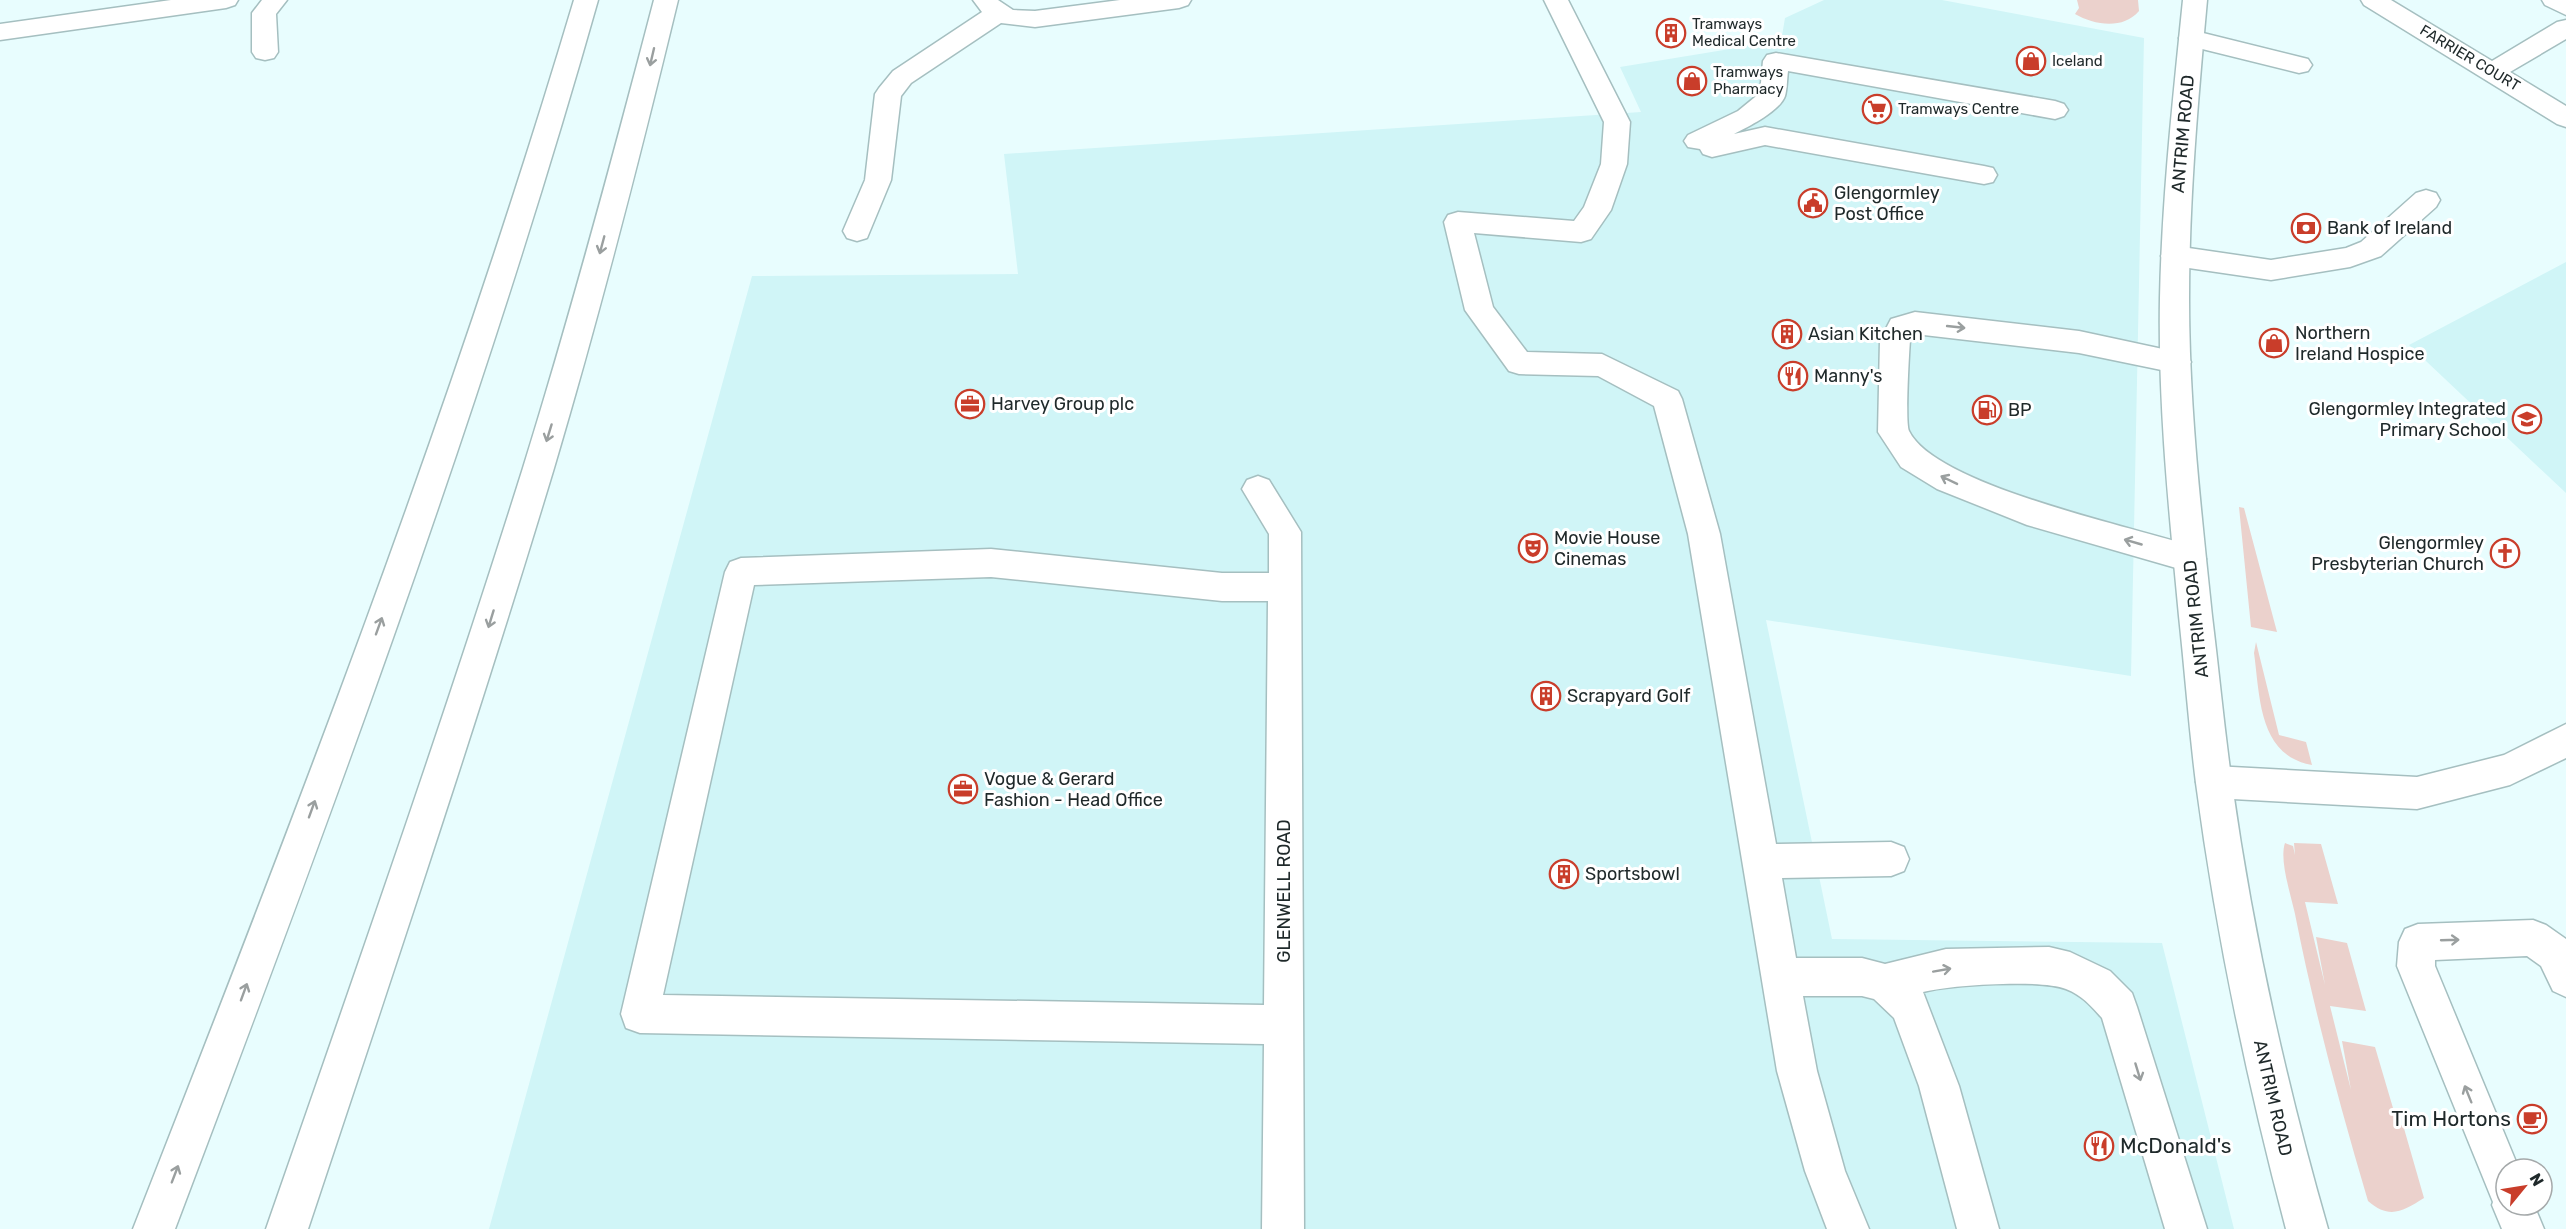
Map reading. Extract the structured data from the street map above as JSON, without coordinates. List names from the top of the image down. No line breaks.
{"streets":{"main road":["FARRIER COURT","ANTRIM ROAD","GLENWELL ROAD"]},"places":{"building":["Tramways Medical Centre","Asian Kitchen","Scrapyard Golf","Sportsbowl"],"shop":["Iceland","Tramways Pharmacy","Northern Ireland Hospice"],"supermarket":["Tramways Centre"],"public building":["Glengormley Post Office"],"bank":["Bank of Ireland"],"restaurant":["Manny's","McDonald's"],"office":["Harvey Group plc","Vogue & Gerard Fashion - Head Office"],"fuel station":["BP"],"school or university":["Glengormley Integrated Primary School"],"theatre":["Movie House Cinemas"],"church":["Glengormley Presbyterian Church"],"cafe":["Tim Hortons"]},"north":"top right"}
